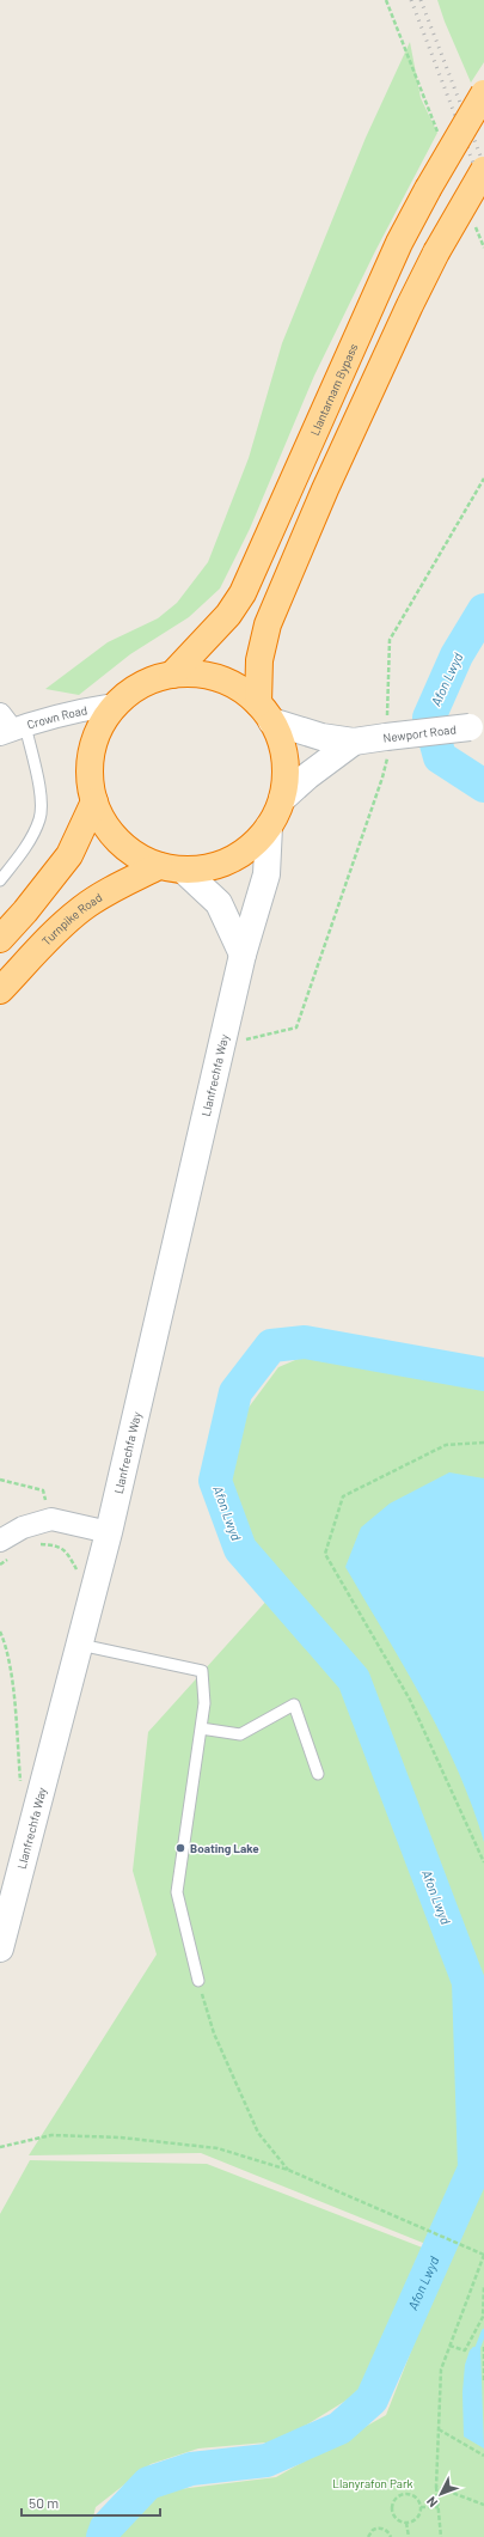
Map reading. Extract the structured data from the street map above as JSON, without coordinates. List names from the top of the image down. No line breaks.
{"streets":{"highway":["Llantarnam Bypass","Turnpike Road"],"street":["Crown Road","Newport Road","Llanfrechfa Way"]},"water":["Afon Lwyd"],"parks":["Llanyrafon Park"],"places":["Boating Lake"],"scale_bar":"50 m","north":"bottom left"}
